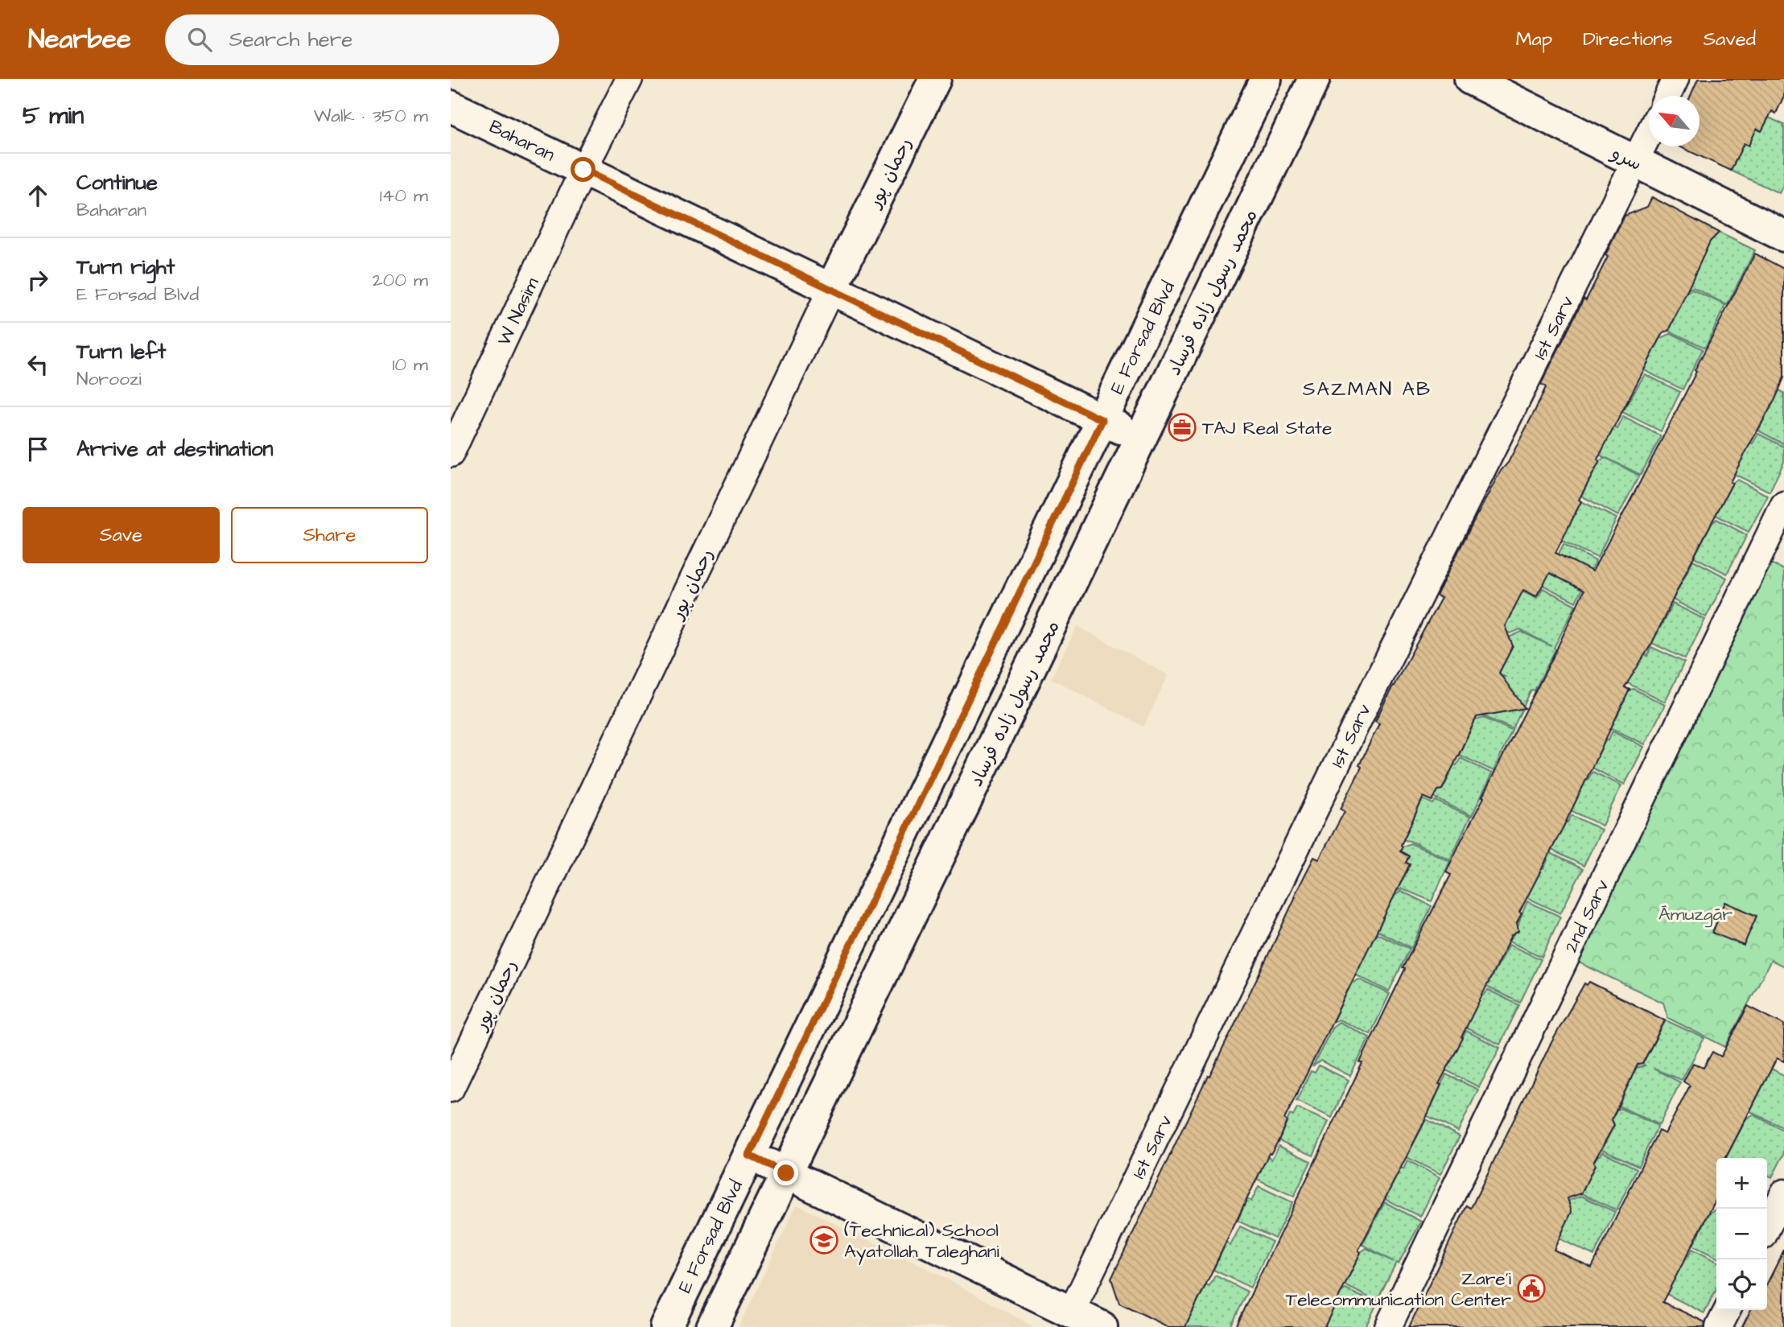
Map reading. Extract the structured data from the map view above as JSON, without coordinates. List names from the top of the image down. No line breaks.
{"streets":{"street":["Baharan","سرو","رحمان پور","محمد رسول زاده فرساد","W Nasim","1st Sarv","E Forsad Blvd","2nd Sarv"]},"crossings":[["Baharan","رحمان پور"],["Baharan","محمد رسول زاده فرساد"],["Baharan","W Nasim"],["Baharan","E Forsad Blvd"],["سرو","1st Sarv"]],"districts":["SAZMAN AB"],"parks":["Āmuzgār"],"places":{"office":["TAJ Real State"],"school or university":["(Technical) School Ayatollah Taleghani"],"public building":["Zare'i Telecommunication Center"]},"north":"top left","page":{"header":"Nearbee","search":"Search here","nav":["Map","Directions","Saved"],"heading":["5 min","Walk · 350 m"],"list":[["Continue","Baharan","140 m"],["Turn right","E Forsad Blvd","200 m"],["Turn left","Noroozi","10 m"],"Arrive at destination"],"buttons":["Save","Share"],"map_buttons":["+","−"]}}
